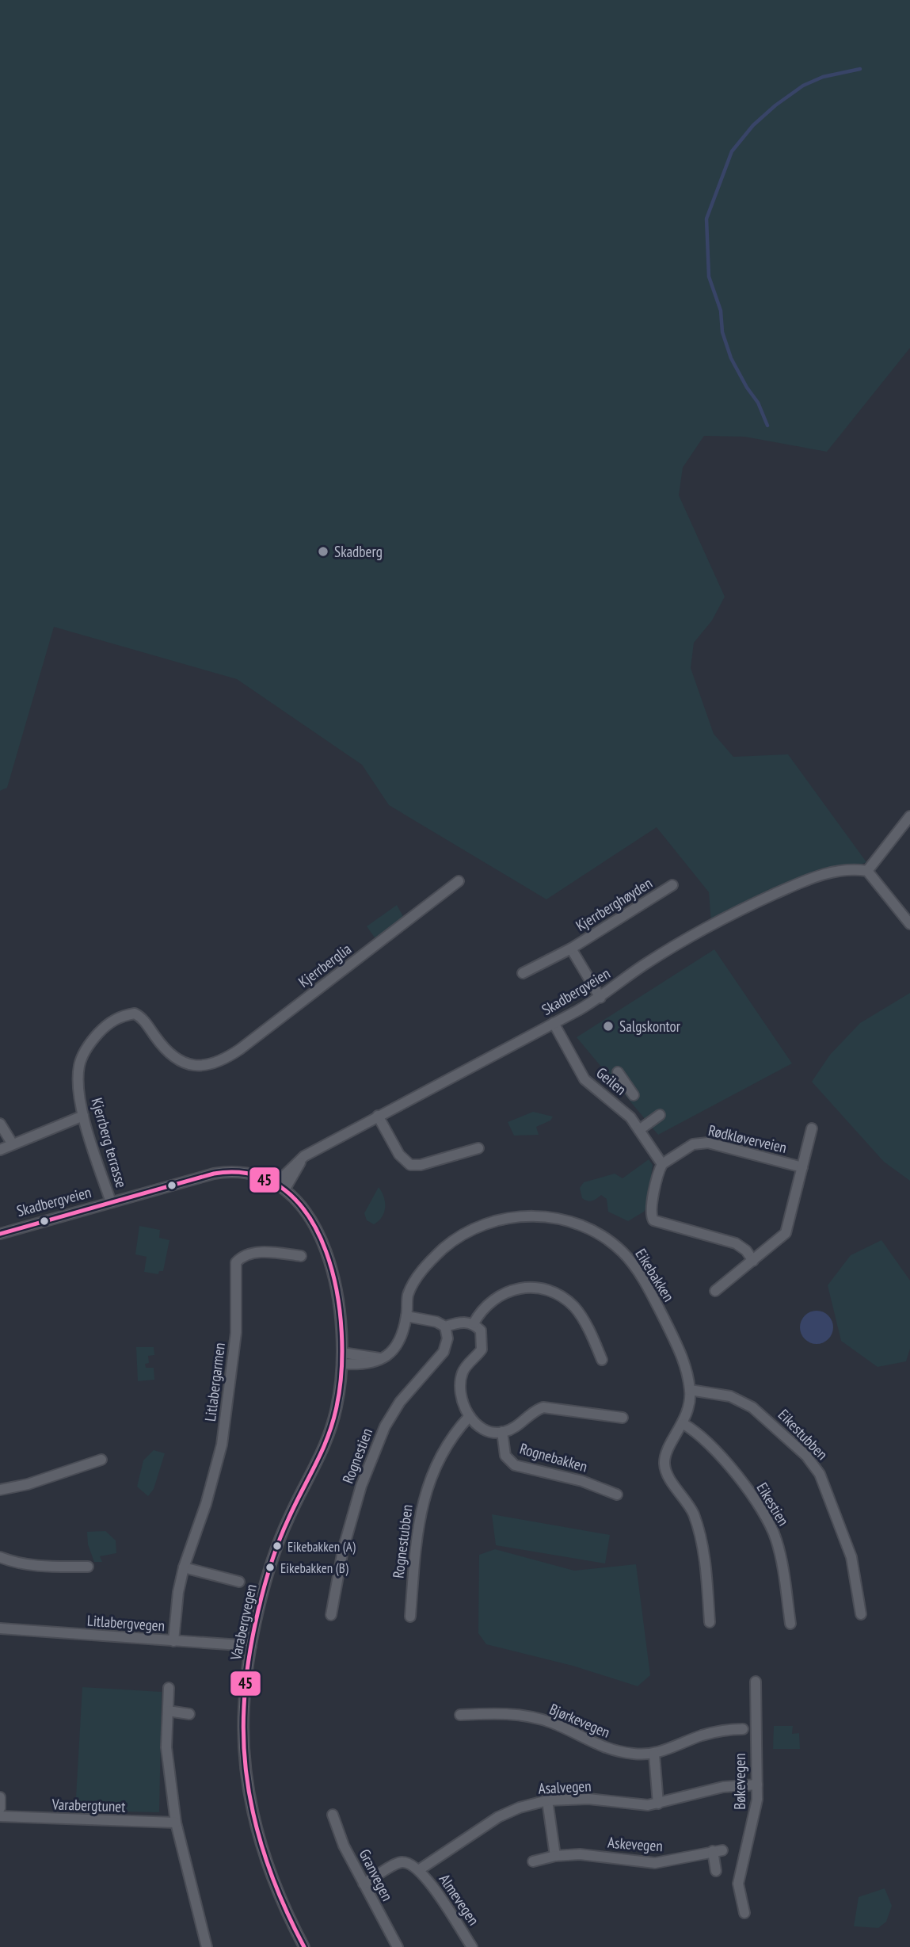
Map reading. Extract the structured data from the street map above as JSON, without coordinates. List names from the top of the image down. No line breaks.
{"streets":{"street":["Kjerrberghøyden","Kjerrberglia","Skadbergveien","Geilen","Rødkløverveien","Kjerrberg terrasse","Eikebakken","Litlabergarmen","Eikestubben","Rognestien","Rognebakken","Eikestien","Rognestubben","Varabergvegen","Litlabergvegen","Bjørkevegen","Bøkevegen","Asalvegen","Varabergtunet","Askevegen","Granvegen","Almevegen"]},"crossings":[["Kjerrberghøyden","Skadbergveien"],["Kjerrberglia","Kjerrberg terrasse"],["Skadbergveien","Geilen"],["Skadbergveien","Kjerrberg terrasse"],["Skadbergveien","Varabergvegen"],["Geilen","Rødkløverveien"],["Eikebakken","Eikestubben"],["Eikebakken","Eikestien"],["Eikebakken","Varabergvegen"],["Litlabergarmen","Litlabergvegen"],["Varabergvegen","Litlabergvegen"],["Bøkevegen","Asalvegen"],["Asalvegen","Almevegen"]],"places":["Skadberg","Salgskontor","Eikebakken (A)","Eikebakken (B)"],"lines":["transit line 45"]}
